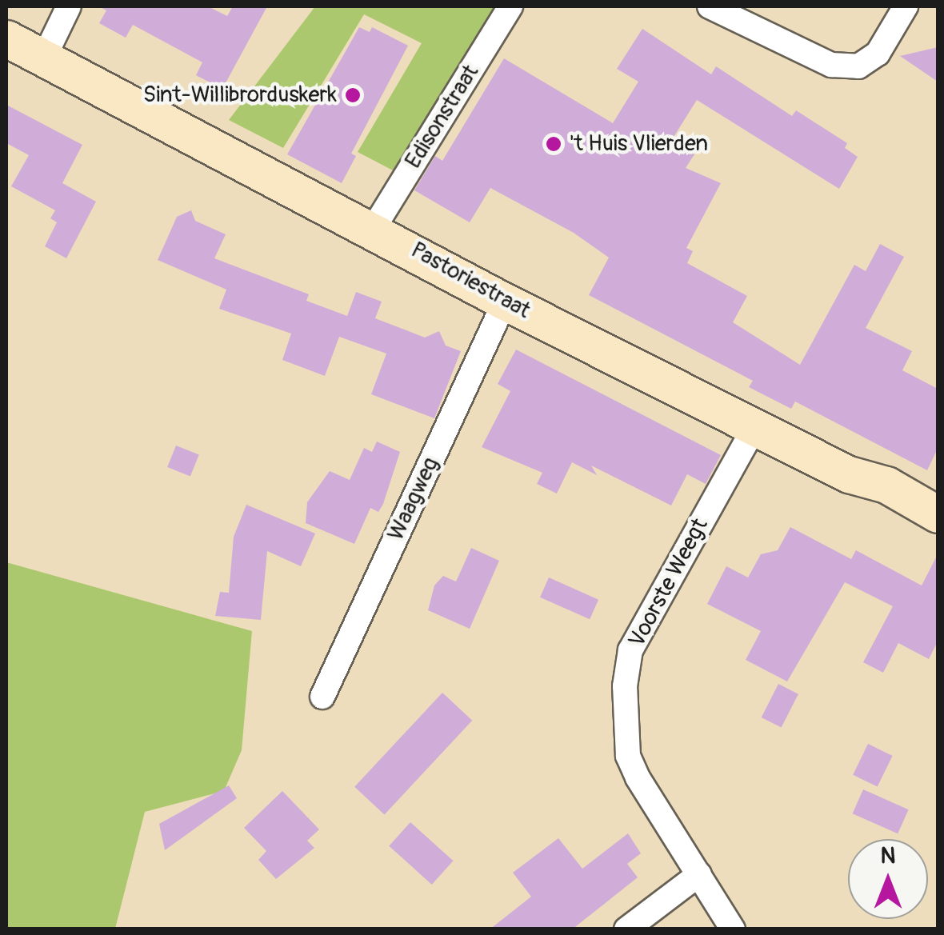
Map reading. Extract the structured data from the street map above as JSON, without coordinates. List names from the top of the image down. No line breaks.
{"streets":{"street":["Edisonstraat","Pastoriestraat","Waagweg","Voorste Weegt"]},"crossings":[["Edisonstraat","Pastoriestraat"],["Pastoriestraat","Waagweg"],["Pastoriestraat","Voorste Weegt"]],"places":["Sint-Willibrorduskerk","'t Huis Vlierden"],"north":"top"}
